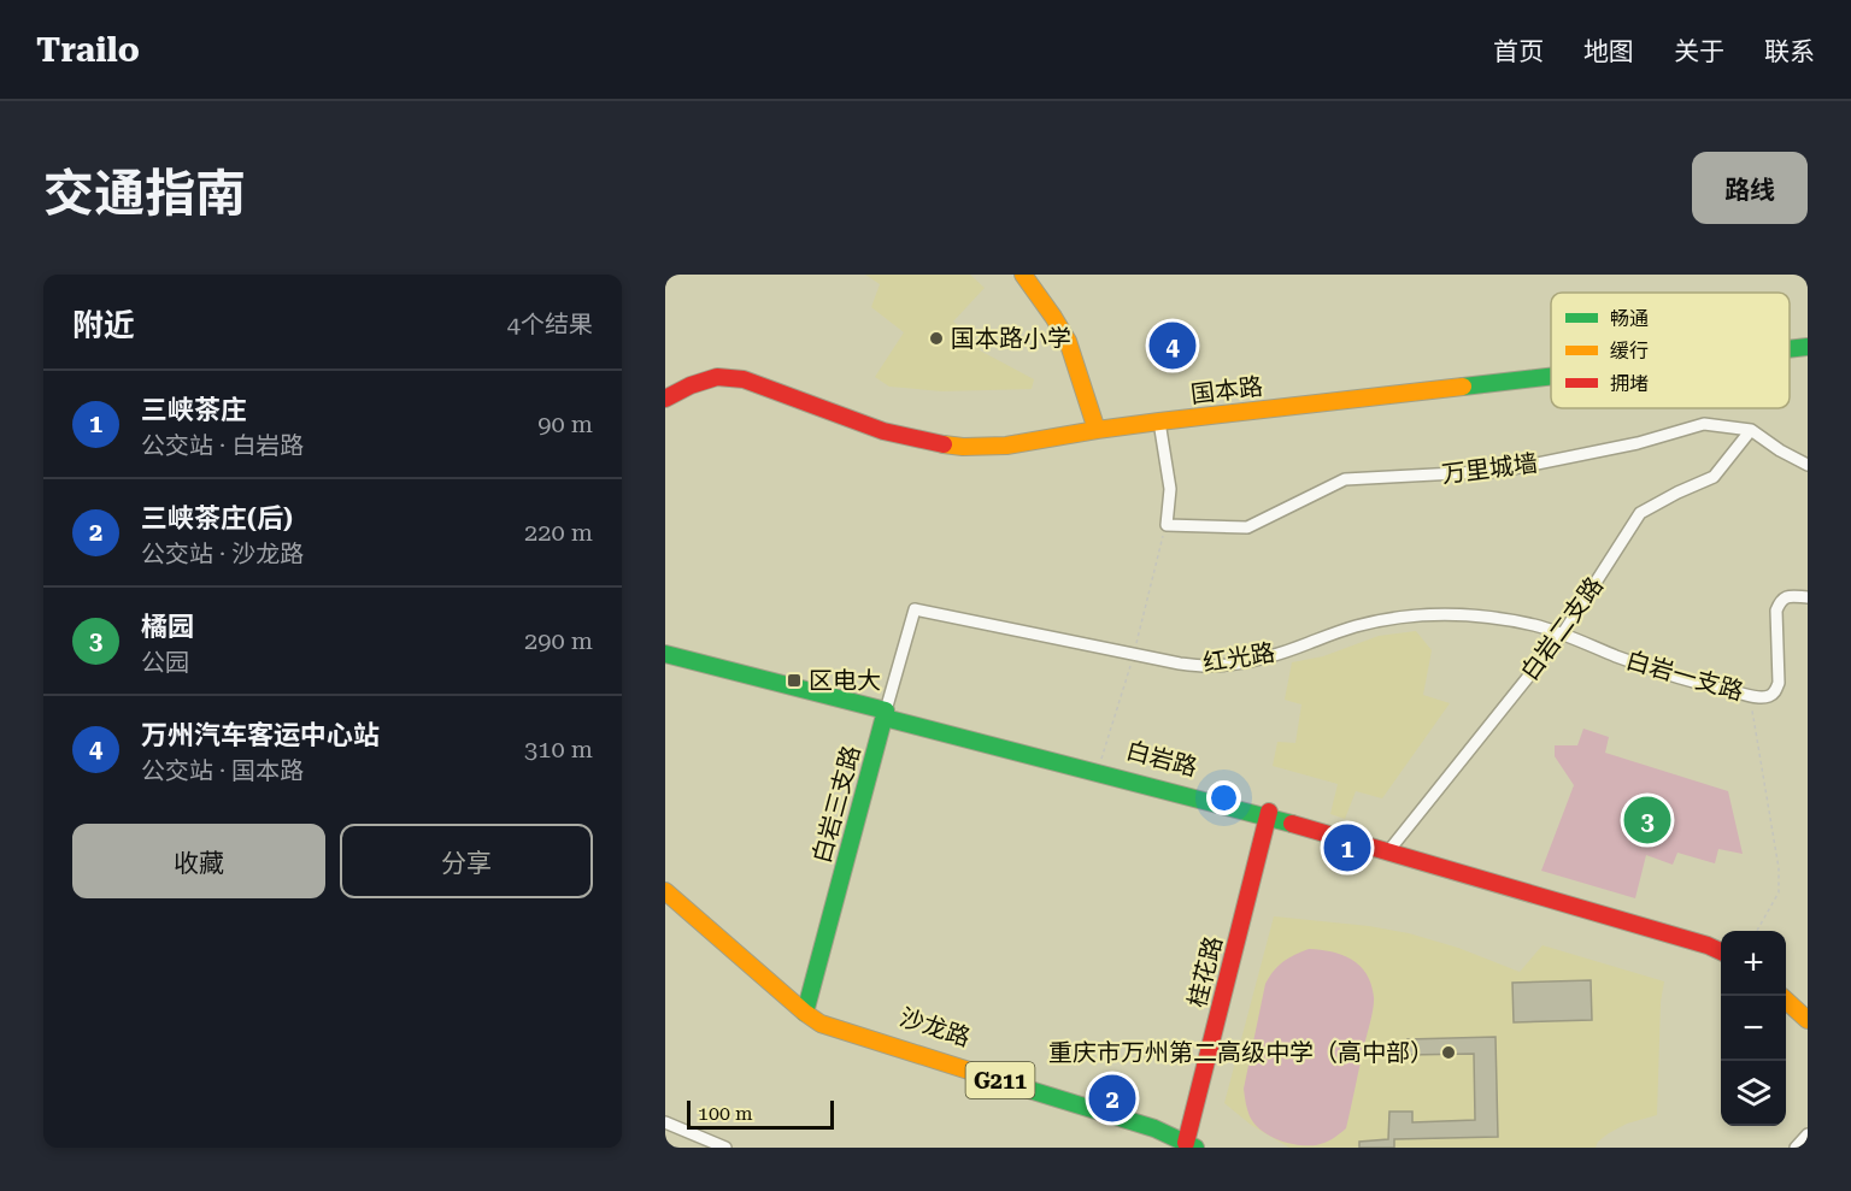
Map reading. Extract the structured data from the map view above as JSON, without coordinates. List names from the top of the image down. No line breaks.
{"streets":{"main road":["国本路","白岩路","白岩三支路","桂花路","沙龙路","G211"],"street":["万里城墙","白岩二支路","红光路","白岩一支路"]},"crossings":[["万里城墙","白岩二支路"],["白岩二支路","红光路"],["白岩二支路","白岩一支路"],["白岩二支路","白岩路"],["红光路","白岩一支路"],["红光路","白岩三支路"],["白岩路","白岩三支路"],["白岩路","桂花路"],["白岩三支路","沙龙路"],["桂花路","沙龙路"]],"places":{"other":["国本路小学","重庆市万州第二高级中学（高中部）"],"transit":["区电大"]},"legend":["畅通","缓行","拥堵"],"scale_bar":"100 m","page":{"header":"Trailo","nav":["首页","地图","关于","联系"],"title":"交通指南","buttons":["路线",["收藏","分享"]],"heading":["附近","4个结果"],"pins":["4","3","1","2"],"list":[{"mark":"1","name":"三峡茶庄","note":"公交站 · 白岩路","value":"90 m"},{"mark":"2","name":"三峡茶庄(后)","note":"公交站 · 沙龙路","value":"220 m"},{"mark":"3","name":"橘园","note":"公园","value":"290 m"},{"mark":"4","name":"万州汽车客运中心站","note":"公交站 · 国本路","value":"310 m"}],"map_buttons":["+","−"],"scale":"100 m"}}
